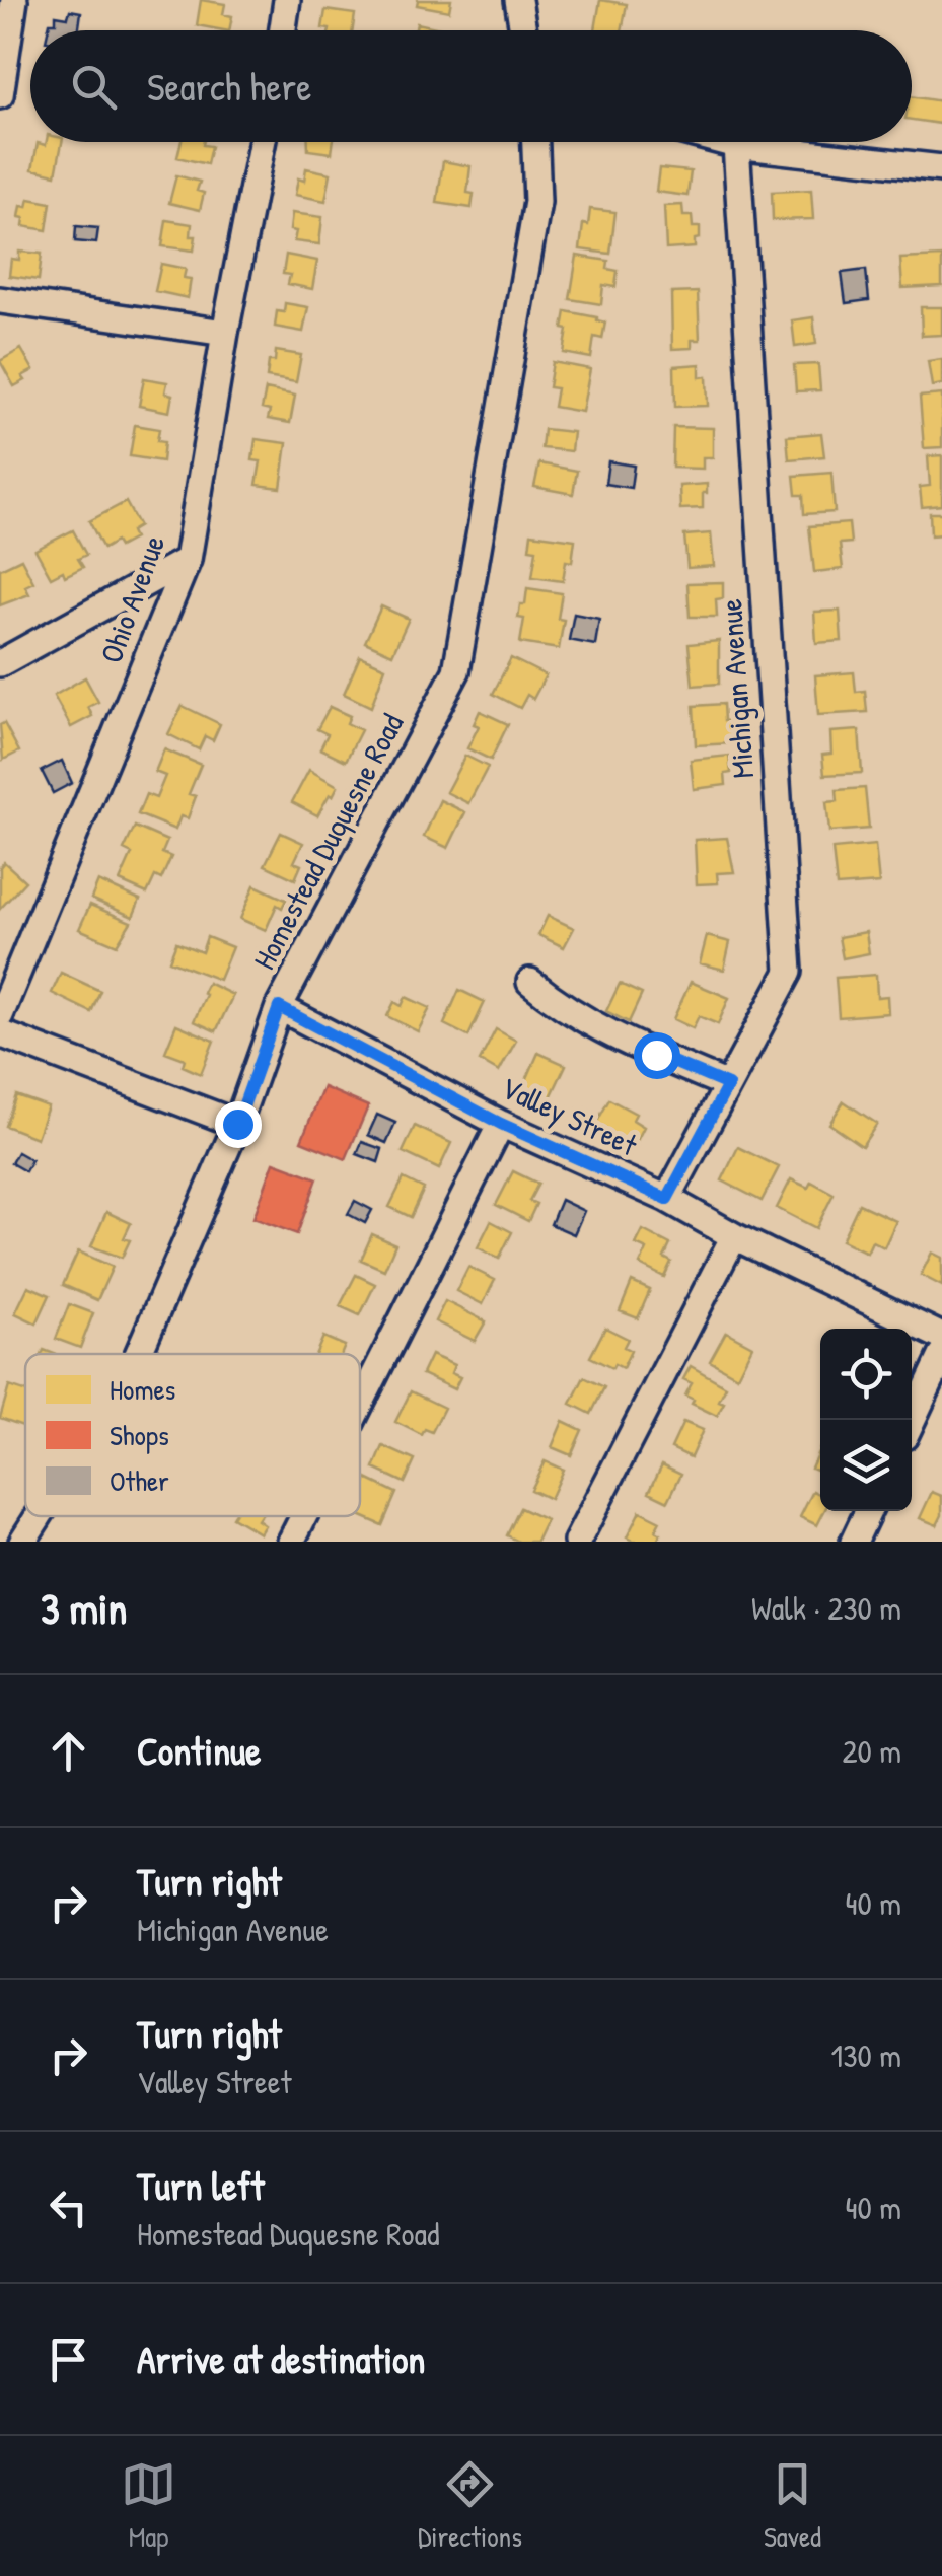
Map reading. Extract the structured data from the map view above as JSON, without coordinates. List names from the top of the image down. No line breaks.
{"streets":{"street":["Ohio Avenue","Michigan Avenue","Homestead Duquesne Road","Valley Street"]},"crossings":[["Michigan Avenue","Valley Street"],["Homestead Duquesne Road","Valley Street"]],"legend":["Homes","Shops","Other"],"page":{"search":"Search here","heading":["3 min","Walk · 230 m"],"list":[["Continue","20 m"],["Turn right","Michigan Avenue","40 m"],["Turn right","Valley Street","130 m"],["Turn left","Homestead Duquesne Road","40 m"],"Arrive at destination"],"nav":["Map","Directions","Saved"]}}
